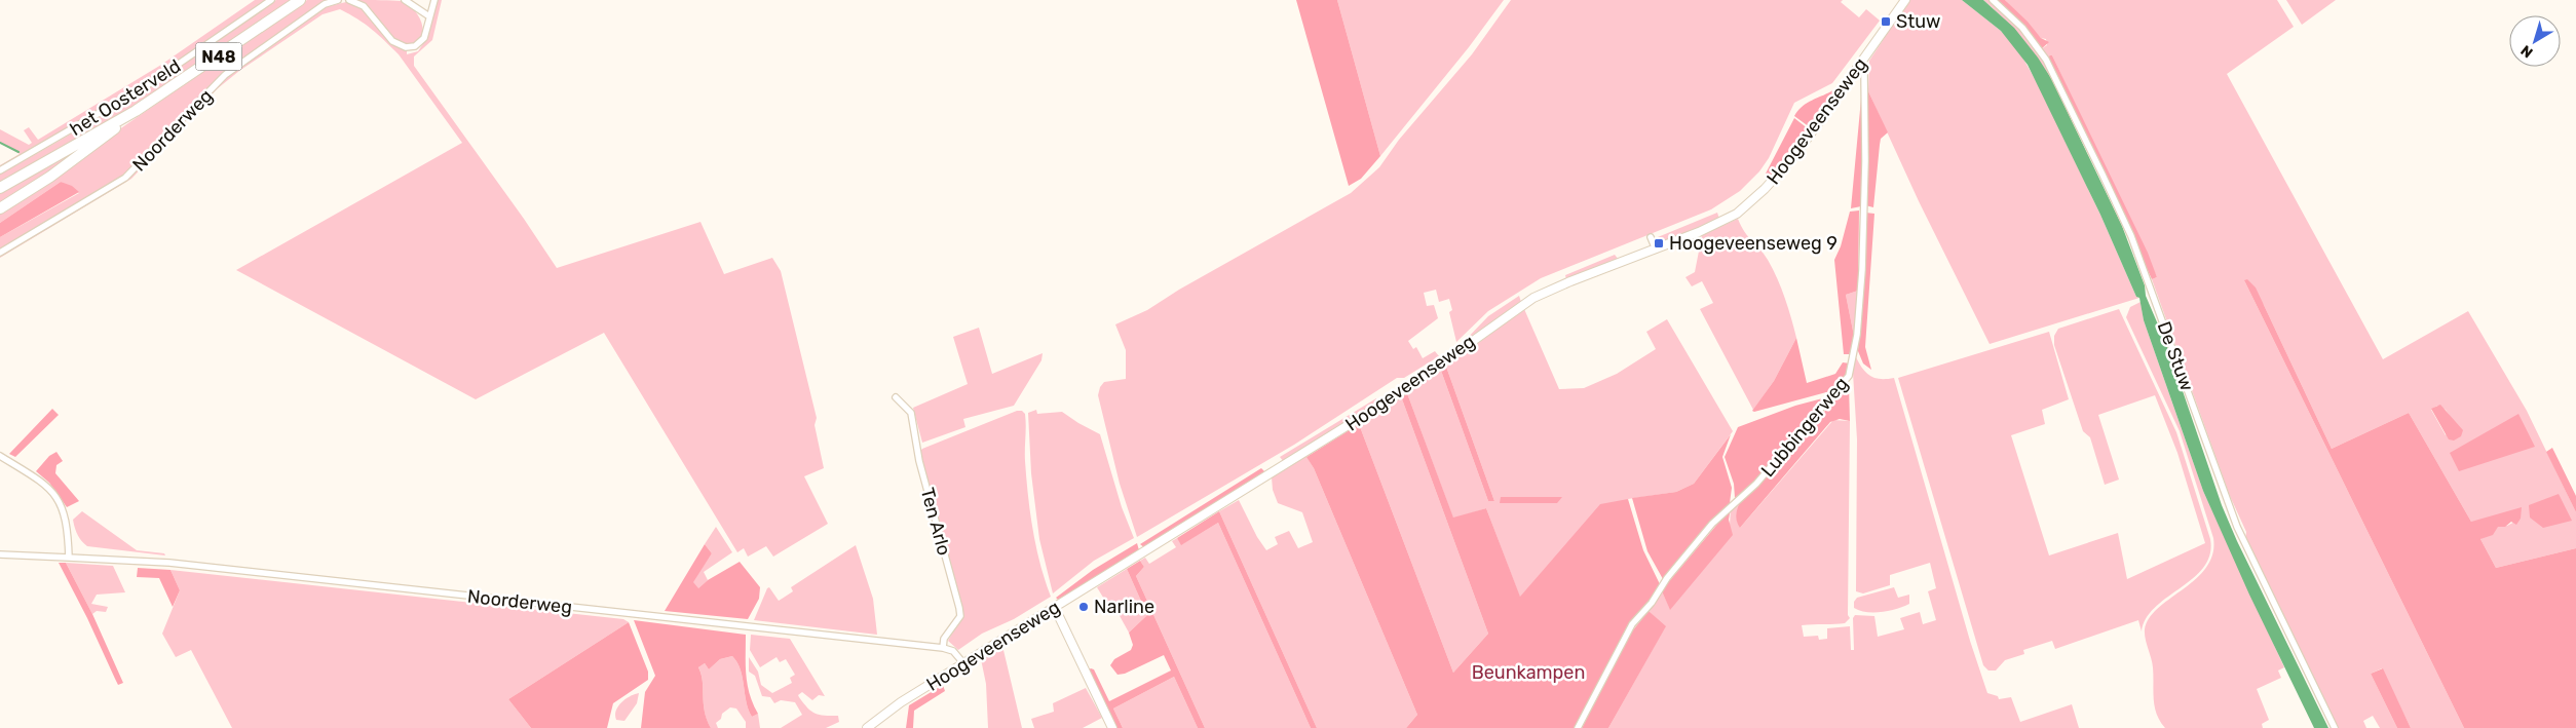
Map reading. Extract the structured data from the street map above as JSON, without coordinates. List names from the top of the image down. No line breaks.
{"streets":{"highway":["N48"],"main road":["Hoogeveenseweg"],"street":["het Oosterveld","Noorderweg","De Stuw","Lubbingerweg","Ten Arlo"]},"crossings":[["Hoogeveenseweg","Noorderweg"],["Hoogeveenseweg","Lubbingerweg"],["Noorderweg","Ten Arlo"]],"parks":["Beunkampen"],"places":{"transit":["Stuw","Hoogeveenseweg 9"],"other":["Narline"]},"north":"bottom left"}
